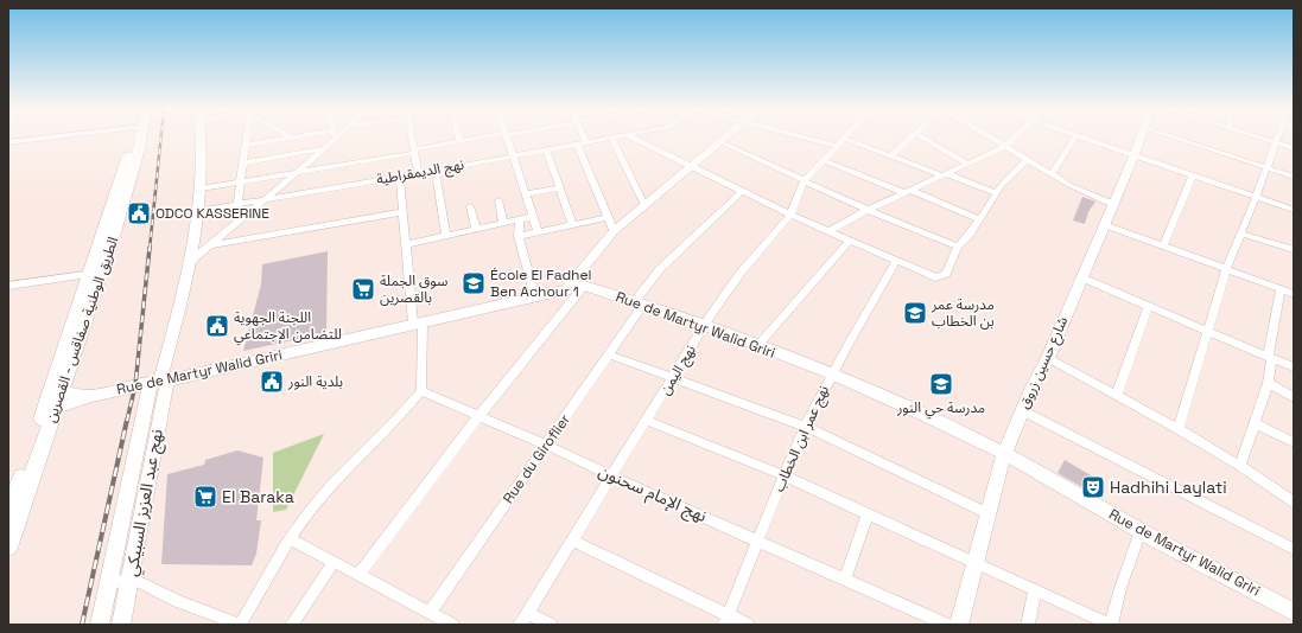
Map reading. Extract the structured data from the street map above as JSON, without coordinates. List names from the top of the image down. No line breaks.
{"streets":{"main road":["الطريق الوطنية صفاقس - القصرين"],"street":["نهج الديمقراطية","Rue de Martyr Walid Griri","شارع حسين زروق","نهج اليمن","نهج عمر ابن الخطاب","Rue du Giroflier","نهج الإمام سحنون","نهج عبد العزيز السبيكي"]},"crossings":[["نهج الديمقراطية","نهج عبد العزيز السبيكي"],["Rue de Martyr Walid Griri","الطريق الوطنية صفاقس - القصرين"],["Rue de Martyr Walid Griri","شارع حسين زروق"],["Rue de Martyr Walid Griri","نهج اليمن"],["Rue de Martyr Walid Griri","نهج عمر ابن الخطاب"],["Rue de Martyr Walid Griri","Rue du Giroflier"],["Rue de Martyr Walid Griri","نهج عبد العزيز السبيكي"],["نهج اليمن","نهج الإمام سحنون"],["نهج عمر ابن الخطاب","نهج الإمام سحنون"],["Rue du Giroflier","نهج الإمام سحنون"]],"places":{"public building":["ODCO KASSERINE","اللجنة الجهوية للتضامن الإجتماعي","بلدية النور"],"school or university":["École El Fadhel Ben Achour 1","مدرسة عمر بن الخطاب","مدرسة حي النور"],"supermarket":["سوق الجملة بالقصرين","El Baraka"],"theatre":["Hadhihi Laylati"]}}
